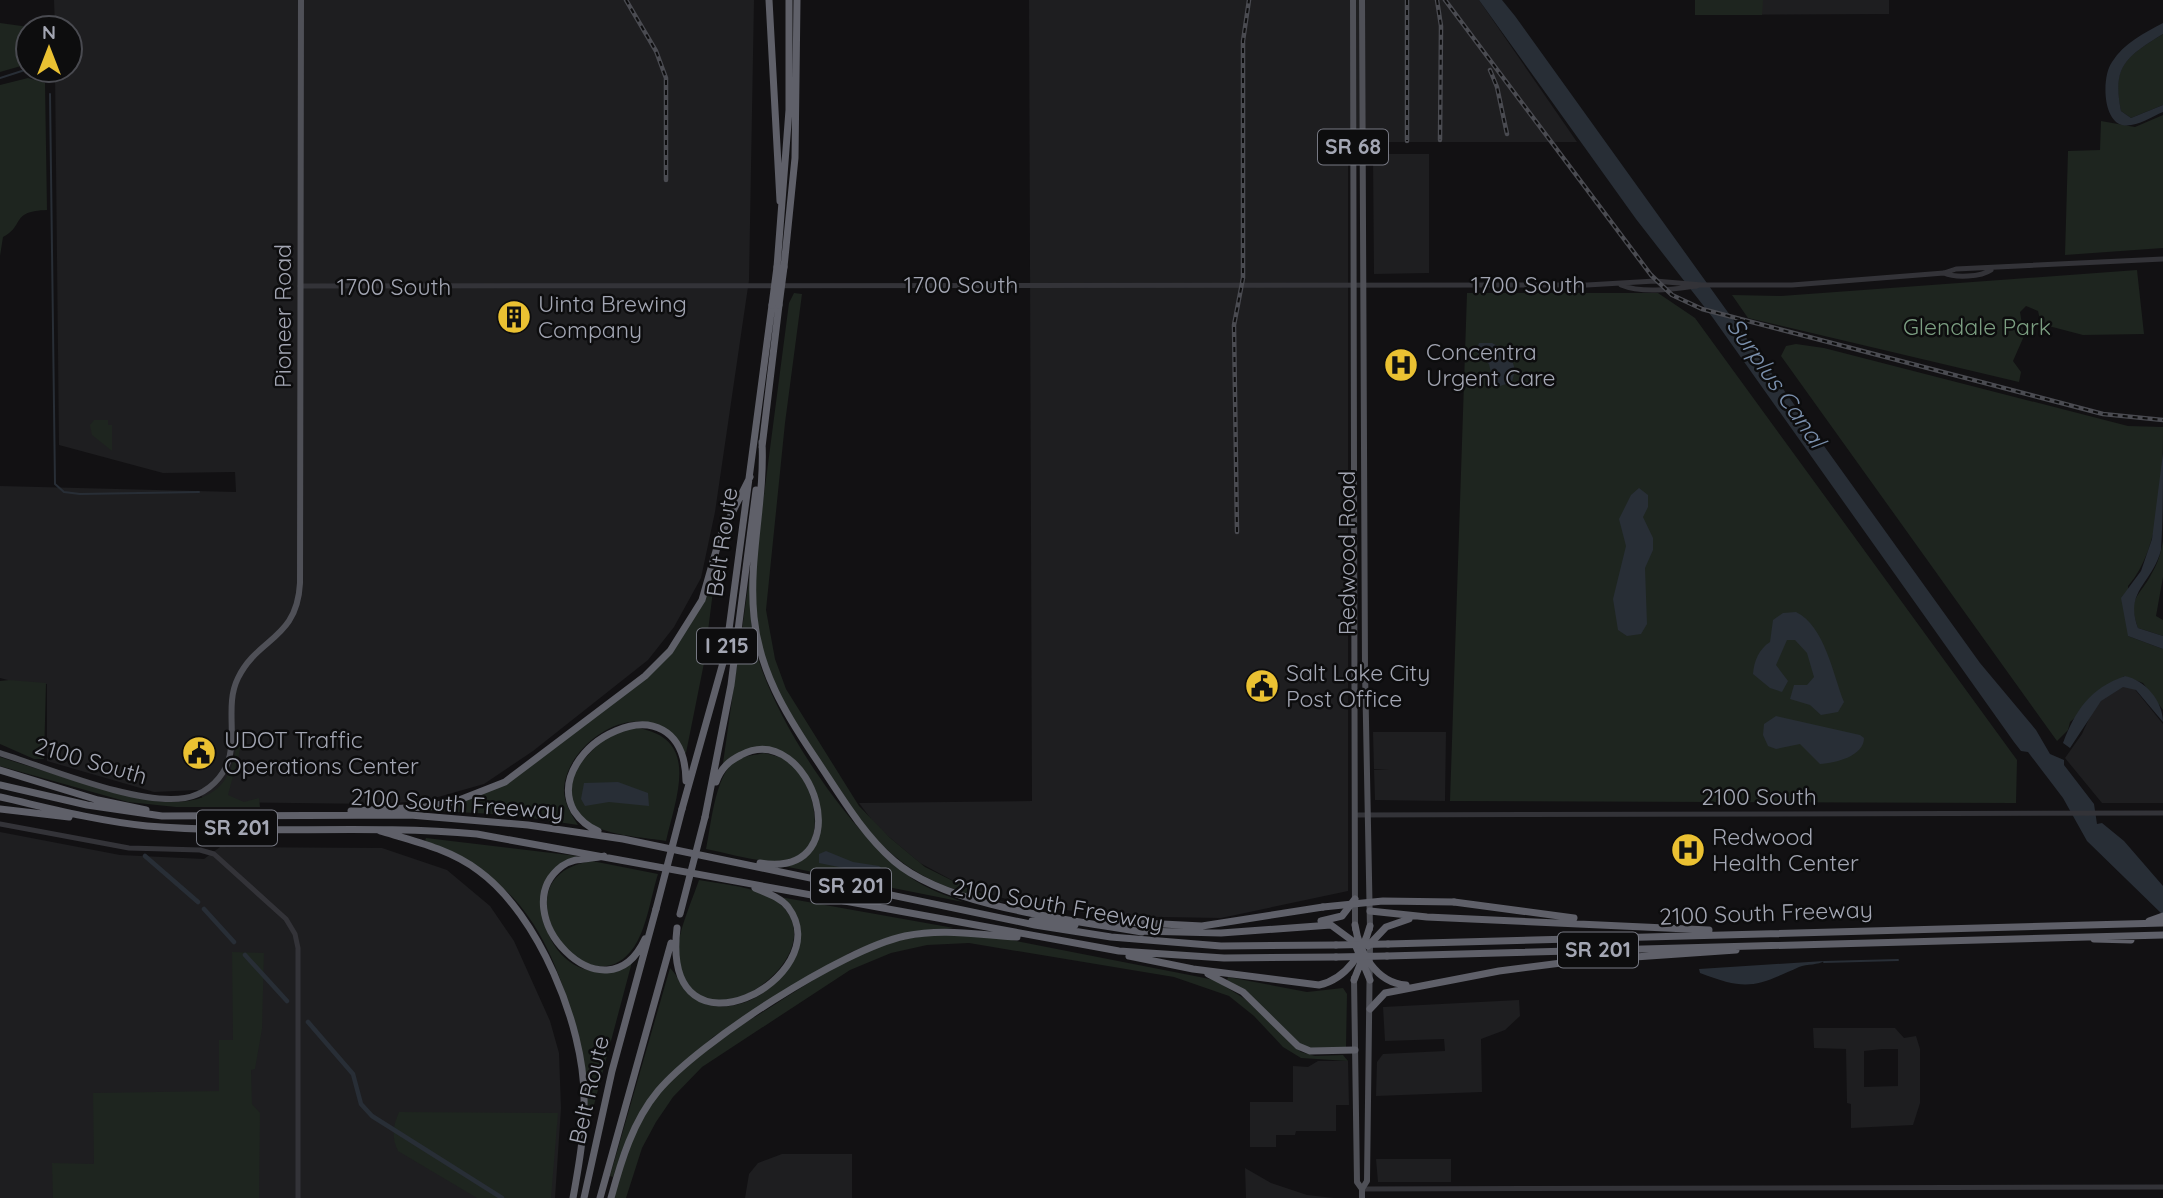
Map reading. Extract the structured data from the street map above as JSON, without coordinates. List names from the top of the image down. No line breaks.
{"streets":{"highway":["Belt Route","I 215","2100 South Freeway","SR 201"],"main road":["SR 68","Pioneer Road","Redwood Road","2100 South"],"street":["1700 South"]},"crossings":[["1700 South","Pioneer Road"],["1700 South","Redwood Road"],["Pioneer Road","2100 South"],["Redwood Road","2100 South"]],"water":["Surplus Canal"],"parks":["Glendale Park"],"places":{"building":["Uinta Brewing Company"],"hospital":["Concentra Urgent Care","Redwood Health Center"],"public building":["Salt Lake City Post Office","UDOT Traffic Operations Center"]},"north":"top"}
